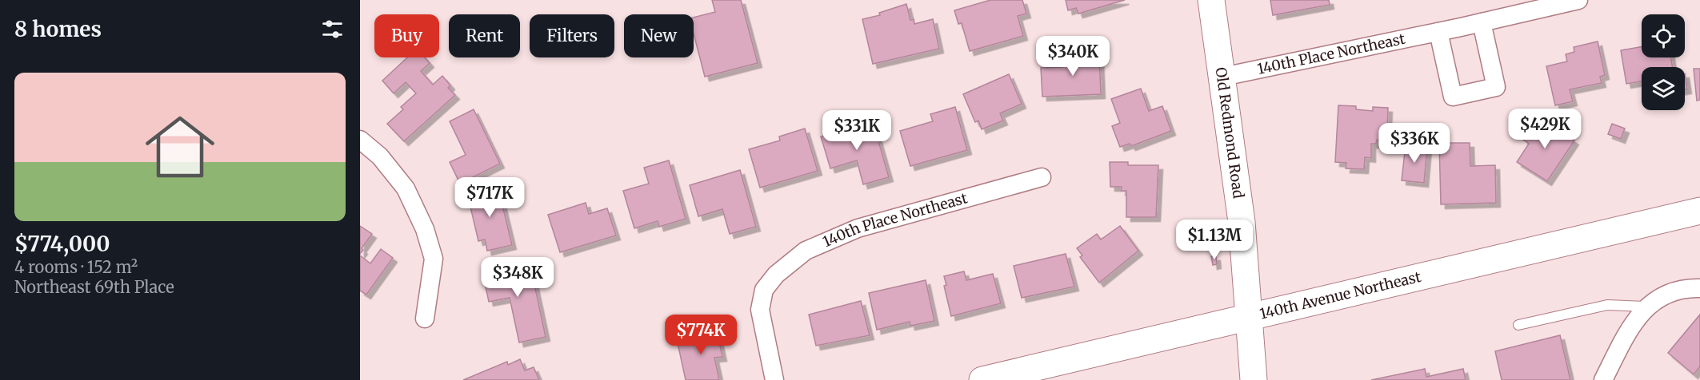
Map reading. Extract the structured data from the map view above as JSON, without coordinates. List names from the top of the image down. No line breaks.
{"streets":{"main road":["Old Redmond Road","140th Avenue Northeast"],"street":["140th Place Northeast"]},"crossings":[["140th Place Northeast","Old Redmond Road"],["Old Redmond Road","140th Avenue Northeast"]],"page":{"heading":"8 homes","chip":["Buy","Rent","Filters","New"],"price":["$340K","$429K","$331K","$336K","$717K","$1.13M","$348K","$774K"],"list":[{"name":"$774,000","note":"4 rooms · 152 m² · Northeast 69th Place"}]}}
